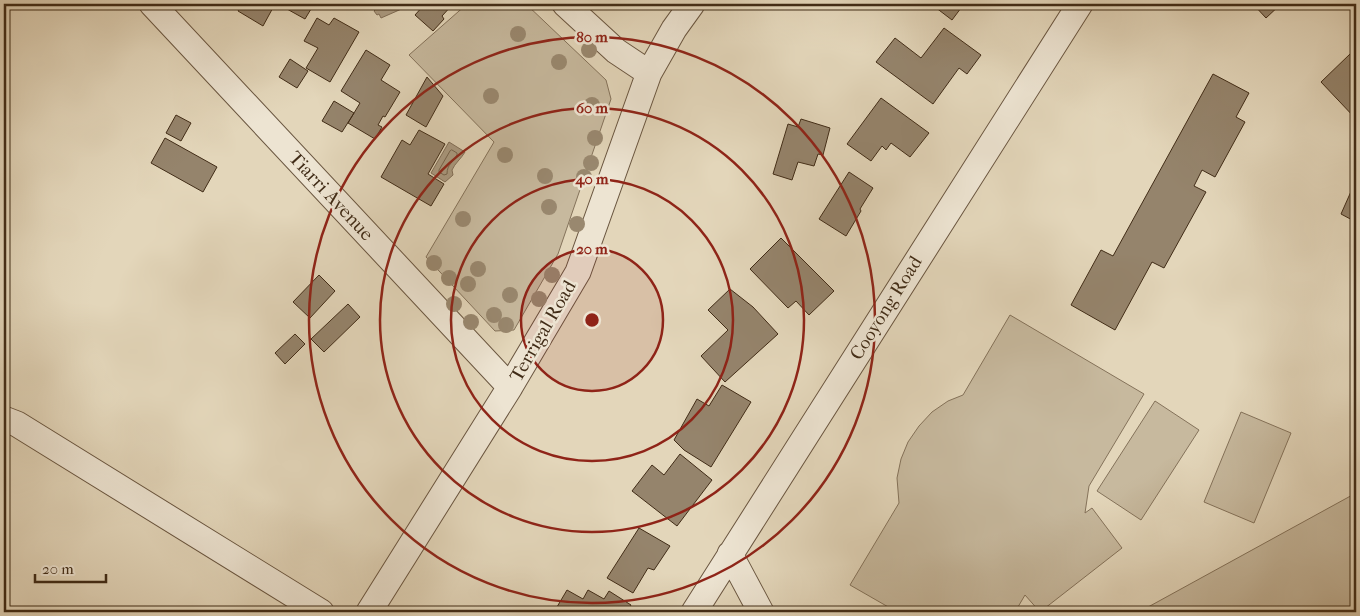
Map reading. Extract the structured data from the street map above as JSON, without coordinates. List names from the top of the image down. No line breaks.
{"streets":{"street":["Tiarri Avenue","Cooyong Road","Terrigal Road"]},"crossings":[["Tiarri Avenue","Terrigal Road"]],"scale_bar":"20 m","rings":["80 m","60 m","40 m","20 m"]}
